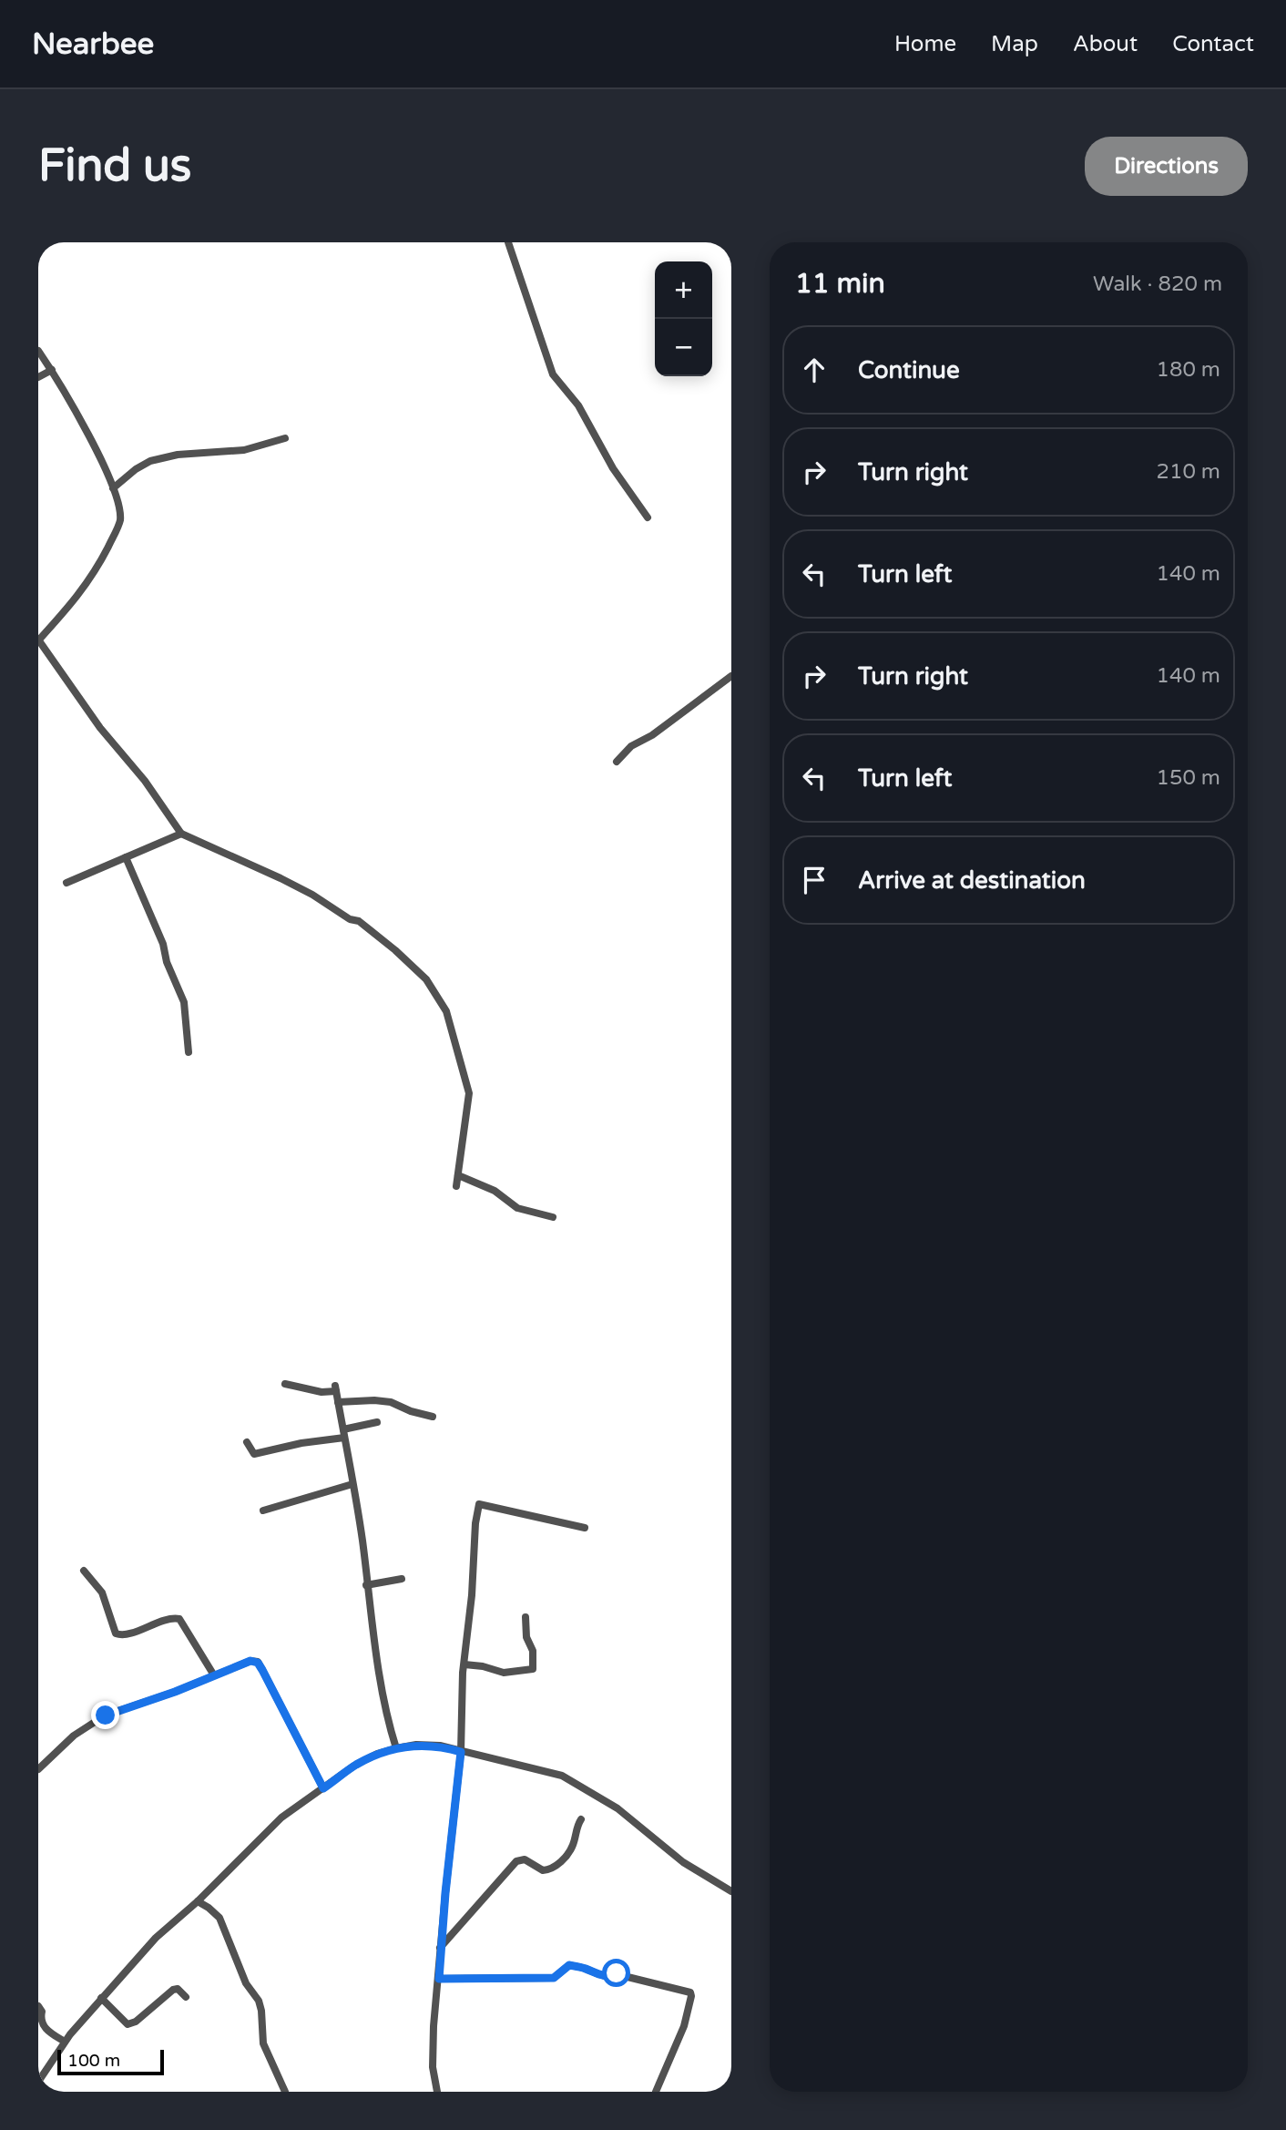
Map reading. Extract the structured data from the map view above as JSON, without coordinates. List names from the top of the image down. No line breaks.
{"scale_bar":"100 m","page":{"header":"Nearbee","nav":["Home","Map","About","Contact"],"buttons":"Directions","title":"Find us","heading":["11 min","Walk · 820 m"],"map_buttons":["+","−"],"list":[["Continue","180 m"],["Turn right","210 m"],["Turn left","140 m"],["Turn right","140 m"],["Turn left","150 m"],"Arrive at destination"],"scale":"100 m"}}
